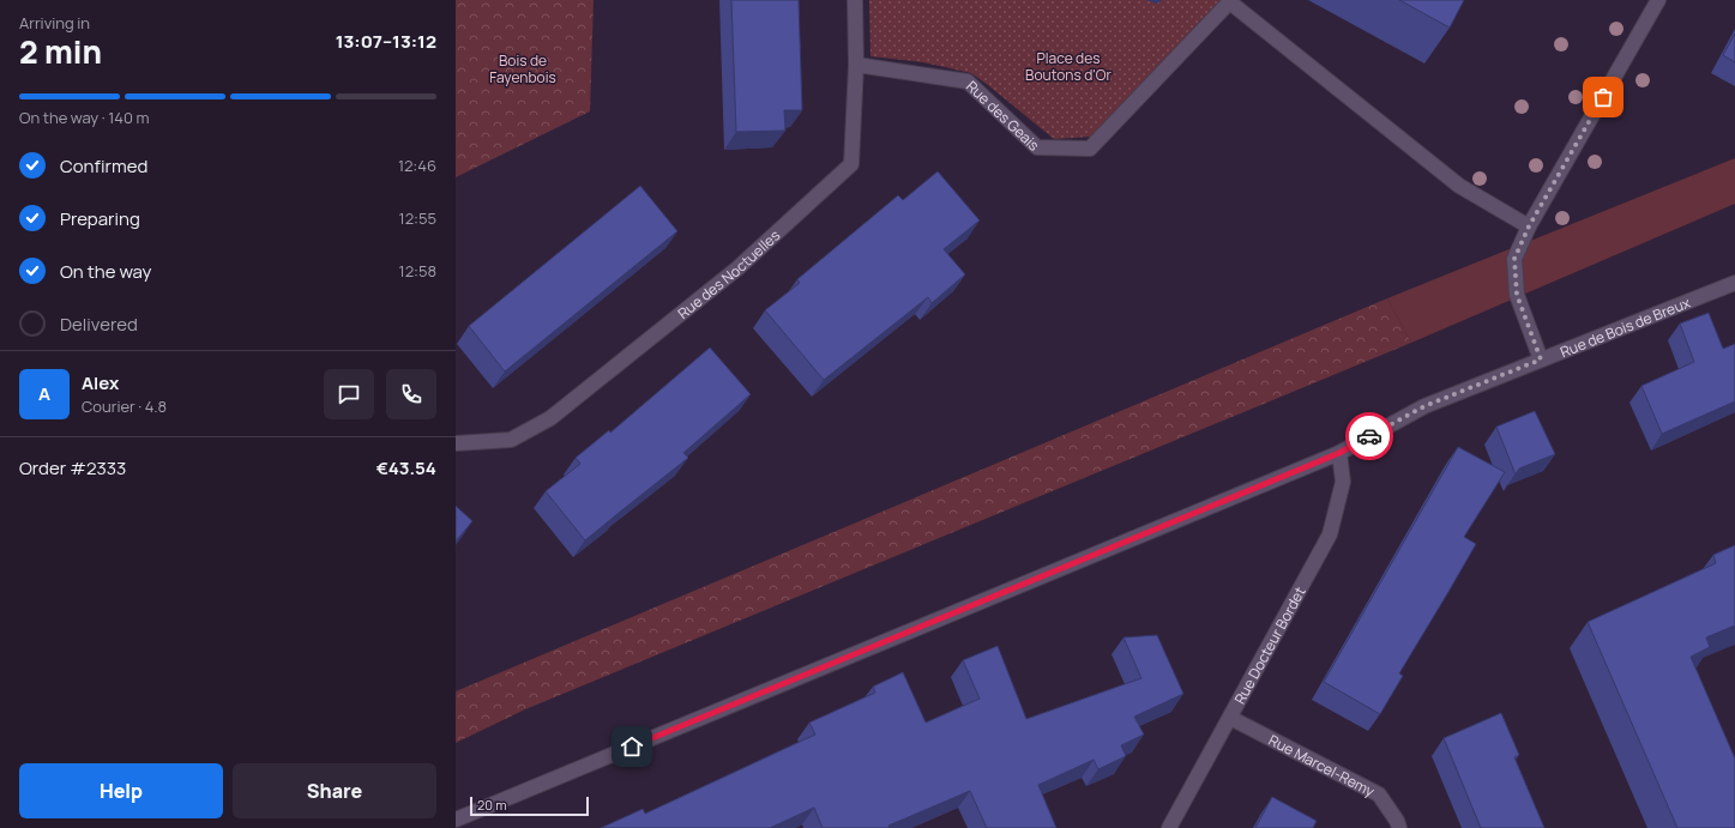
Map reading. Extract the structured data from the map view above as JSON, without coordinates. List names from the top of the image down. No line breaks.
{"streets":{"street":["Rue des Geais","Rue des Noctuelles","Rue de Bois de Breux","Rue Docteur Bordet","Rue Marcel-Remy"]},"crossings":[["Rue des Geais","Rue des Noctuelles"],["Rue de Bois de Breux","Rue Docteur Bordet"],["Rue Docteur Bordet","Rue Marcel-Remy"]],"parks":["Place des Boutons d'Or","Bois de Fayenbois"],"scale_bar":"20 m","page":{"heading":["2 min","Arriving in","13:07–13:12"],"panel":["Alex","Courier · 4.8","Order #2333","€43.54"],"bar":"On the way · 140 m","list":[["Confirmed","12:46"],["Preparing","12:55"],["On the way","12:58"],"Delivered"],"round":"A","buttons":["Help","Share"],"scale":"20 m"}}
